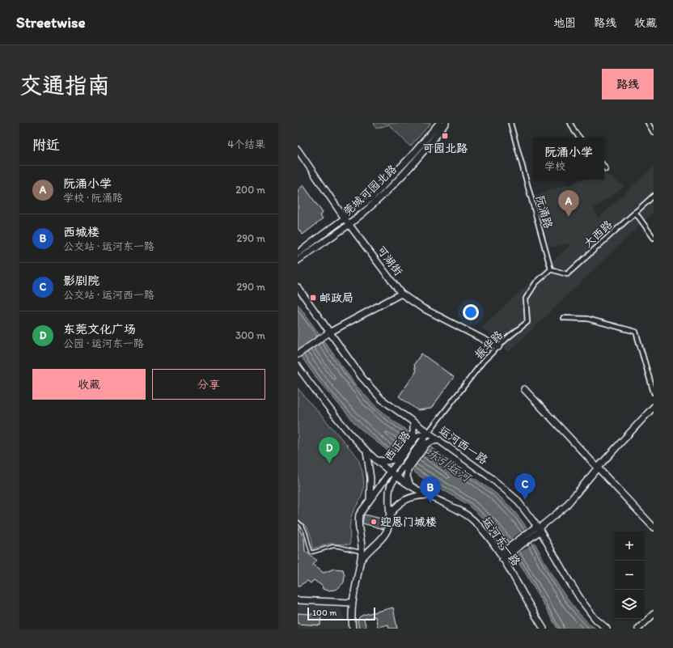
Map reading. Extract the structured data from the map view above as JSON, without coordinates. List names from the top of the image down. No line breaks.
{"streets":{"street":["莞城可园北路","阮涌路","大西路","可湖街","振华路","运河西一路","西正路","运河东一路"]},"crossings":[["莞城可园北路","可湖街"],["阮涌路","大西路"],["阮涌路","振华路"],["大西路","振华路"],["可湖街","振华路"],["振华路","运河西一路"],["振华路","西正路"],["运河西一路","西正路"],["西正路","运河东一路"]],"water":["东引运河"],"places":{"transit":["可园北路","邮政局"],"other":["迎恩门城楼"]},"scale_bar":"100 m","page":{"header":"Streetwise","nav":["地图","路线","收藏"],"buttons":["路线",["收藏","分享"]],"title":"交通指南","heading":["附近","4个结果"],"popup":["阮涌小学","学校"],"list":[{"mark":"A","name":"阮涌小学","note":"学校 · 阮涌路","value":"200 m"},{"mark":"B","name":"西城楼","note":"公交站 · 运河东一路","value":"290 m"},{"mark":"C","name":"影剧院","note":"公交站 · 运河西一路","value":"290 m"},{"mark":"D","name":"东莞文化广场","note":"公园 · 运河东一路","value":"300 m"}],"pins":["A","D","C","B"],"map_buttons":["+","−"],"scale":"100 m"}}
